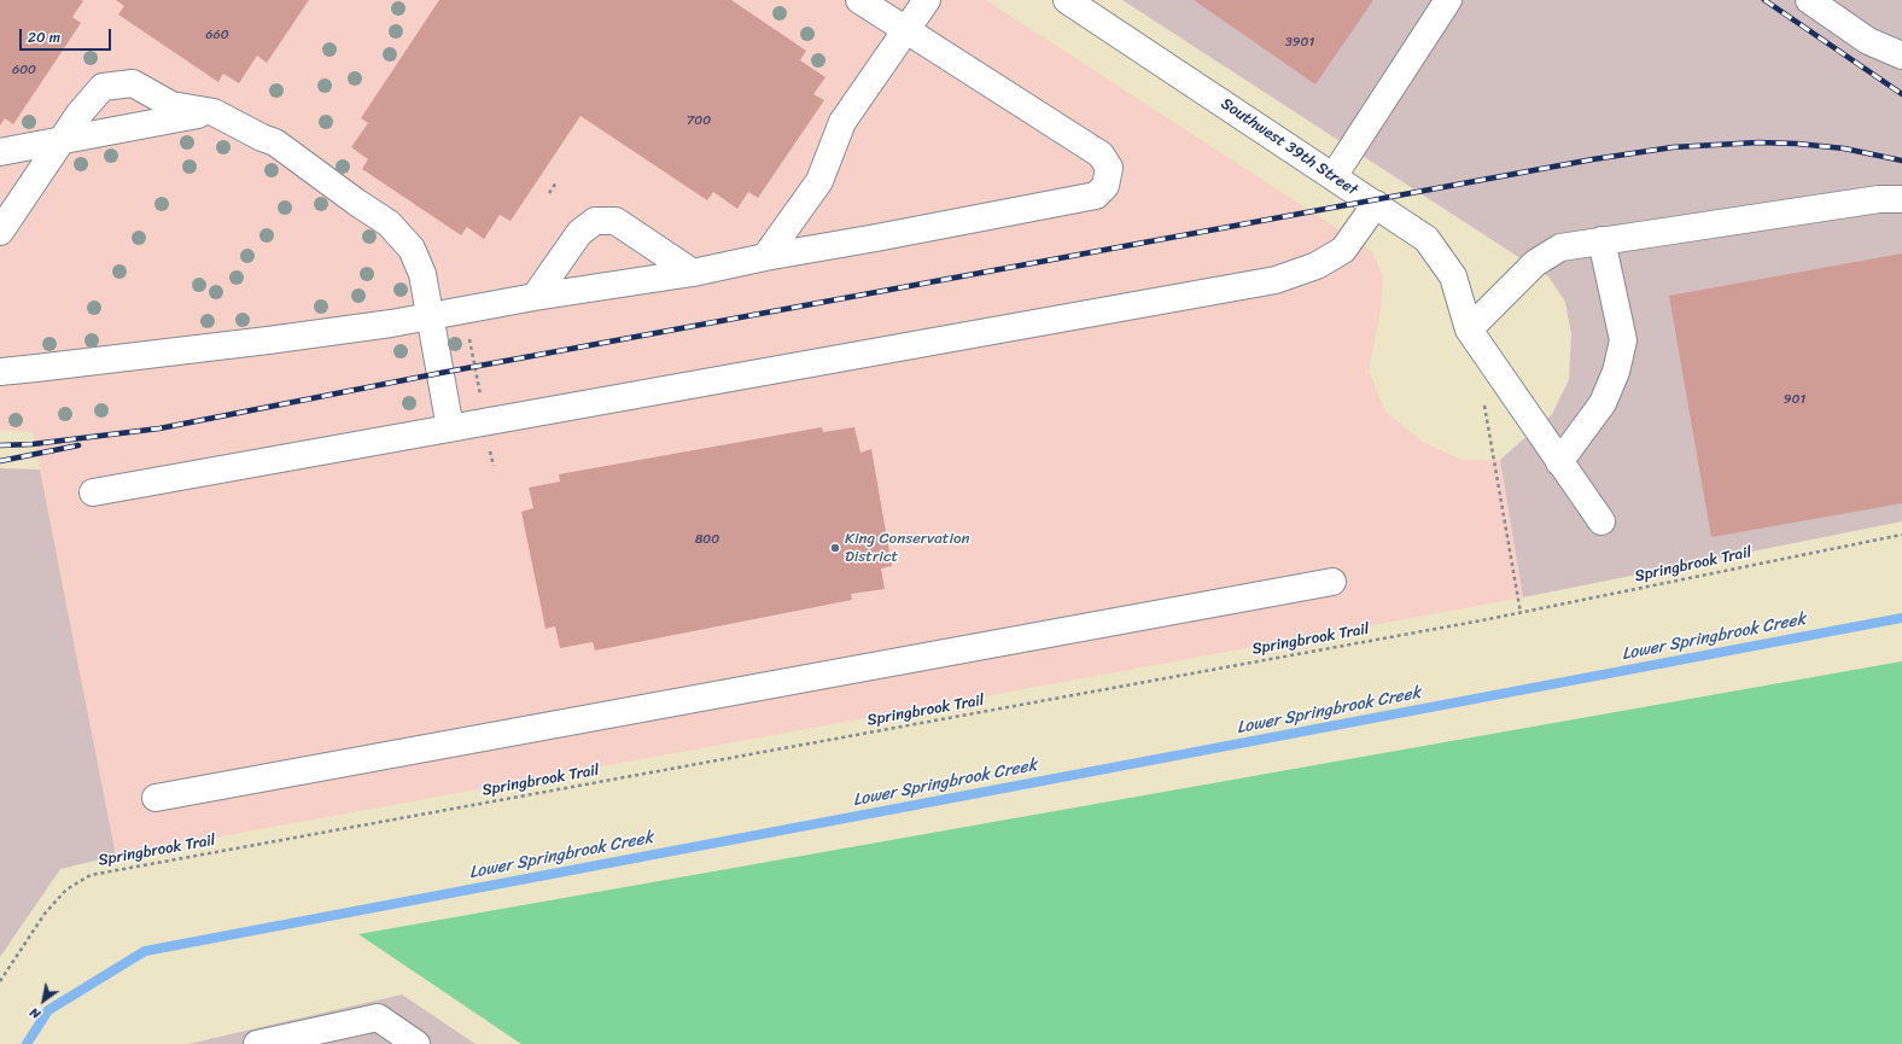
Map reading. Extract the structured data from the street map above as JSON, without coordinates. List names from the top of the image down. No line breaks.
{"streets":{"street":["Southwest 39th Street"],"path":["Springbrook Trail"]},"water":["Lower Springbrook Creek"],"places":["King Conservation District"],"house_numbers":["660","3901","600","700","901","800"],"scale_bar":"20 m","north":"bottom left"}
